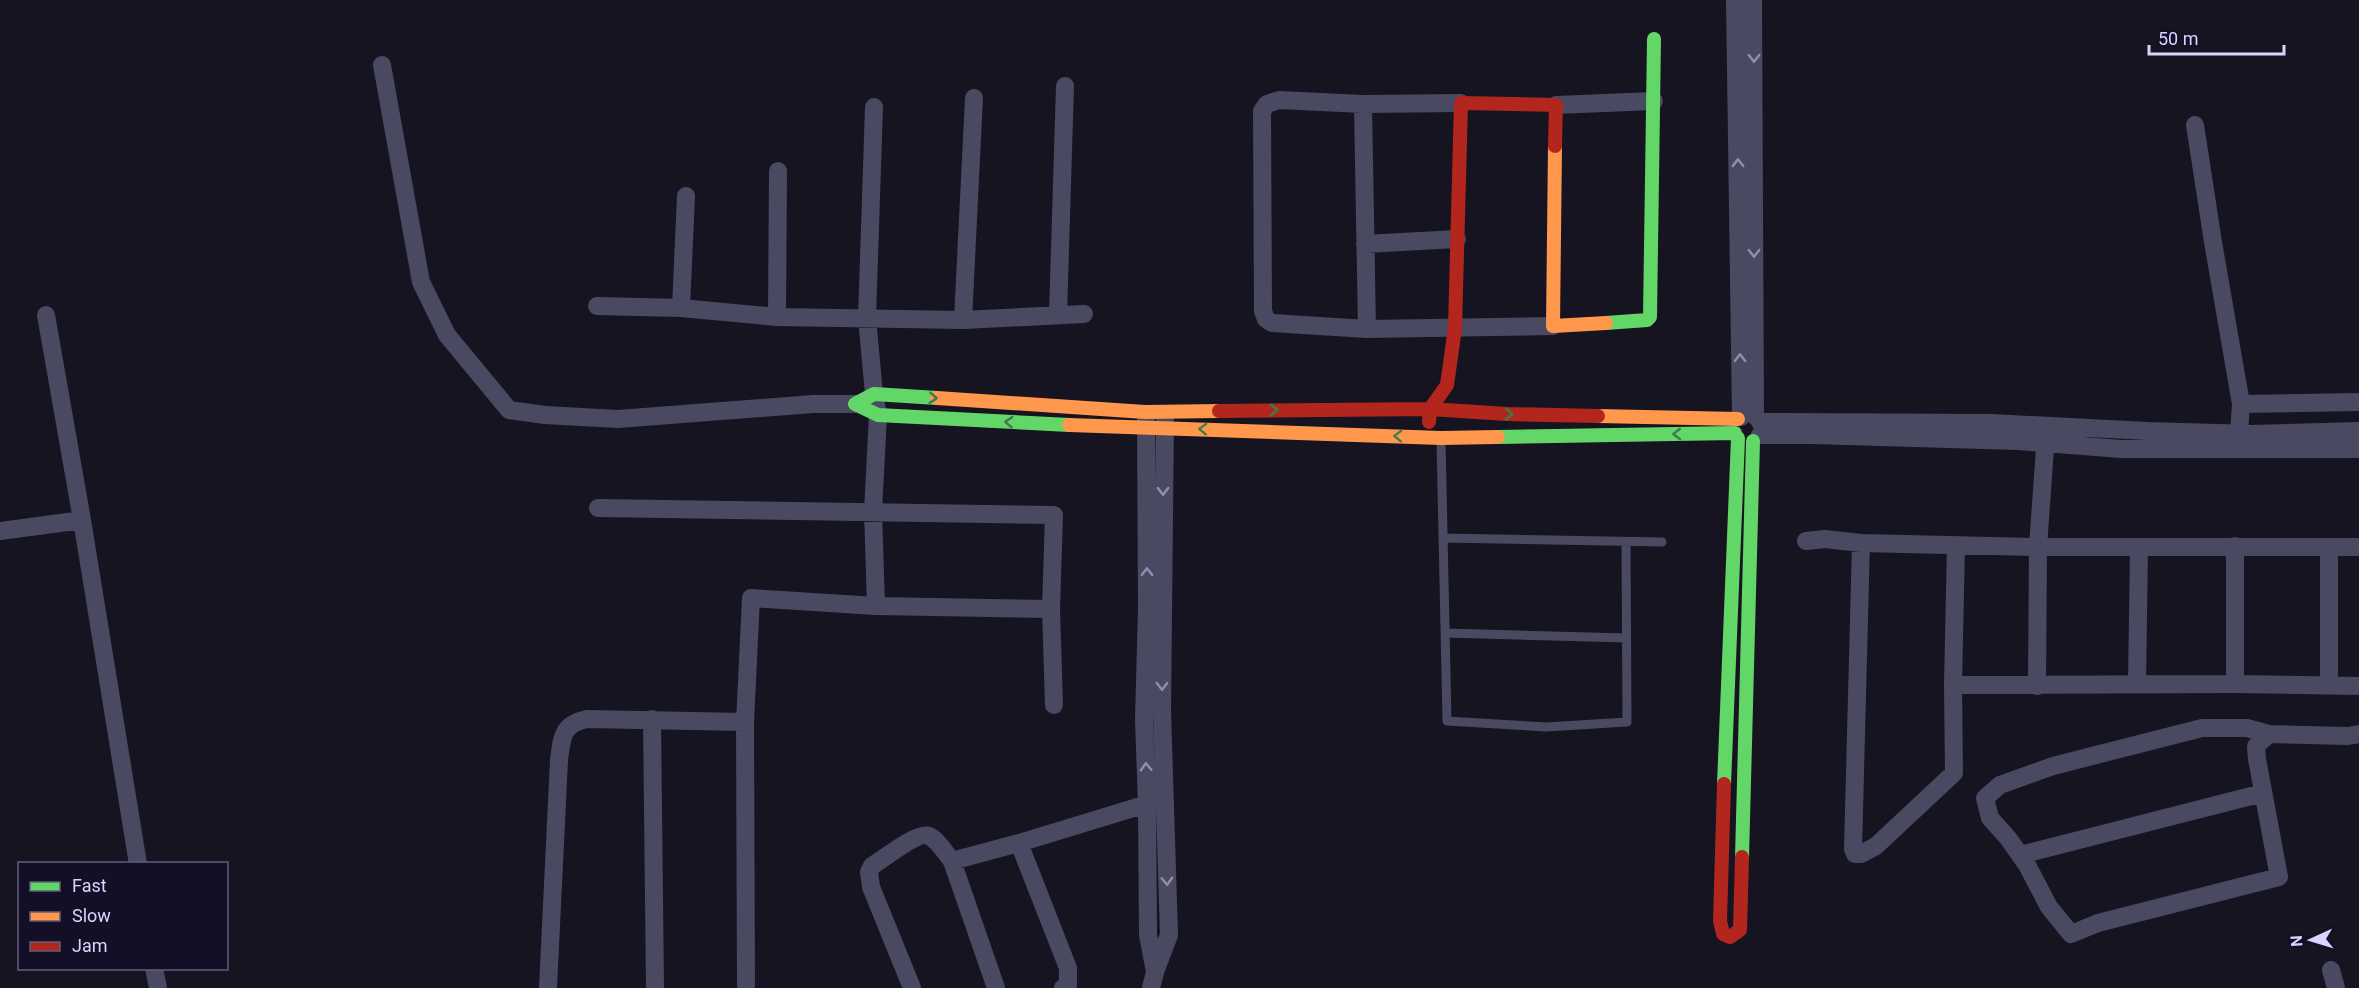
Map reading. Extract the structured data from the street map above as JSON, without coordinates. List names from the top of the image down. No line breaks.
{"legend":["Fast","Slow","Jam"],"scale_bar":"50 m","north":"left"}
